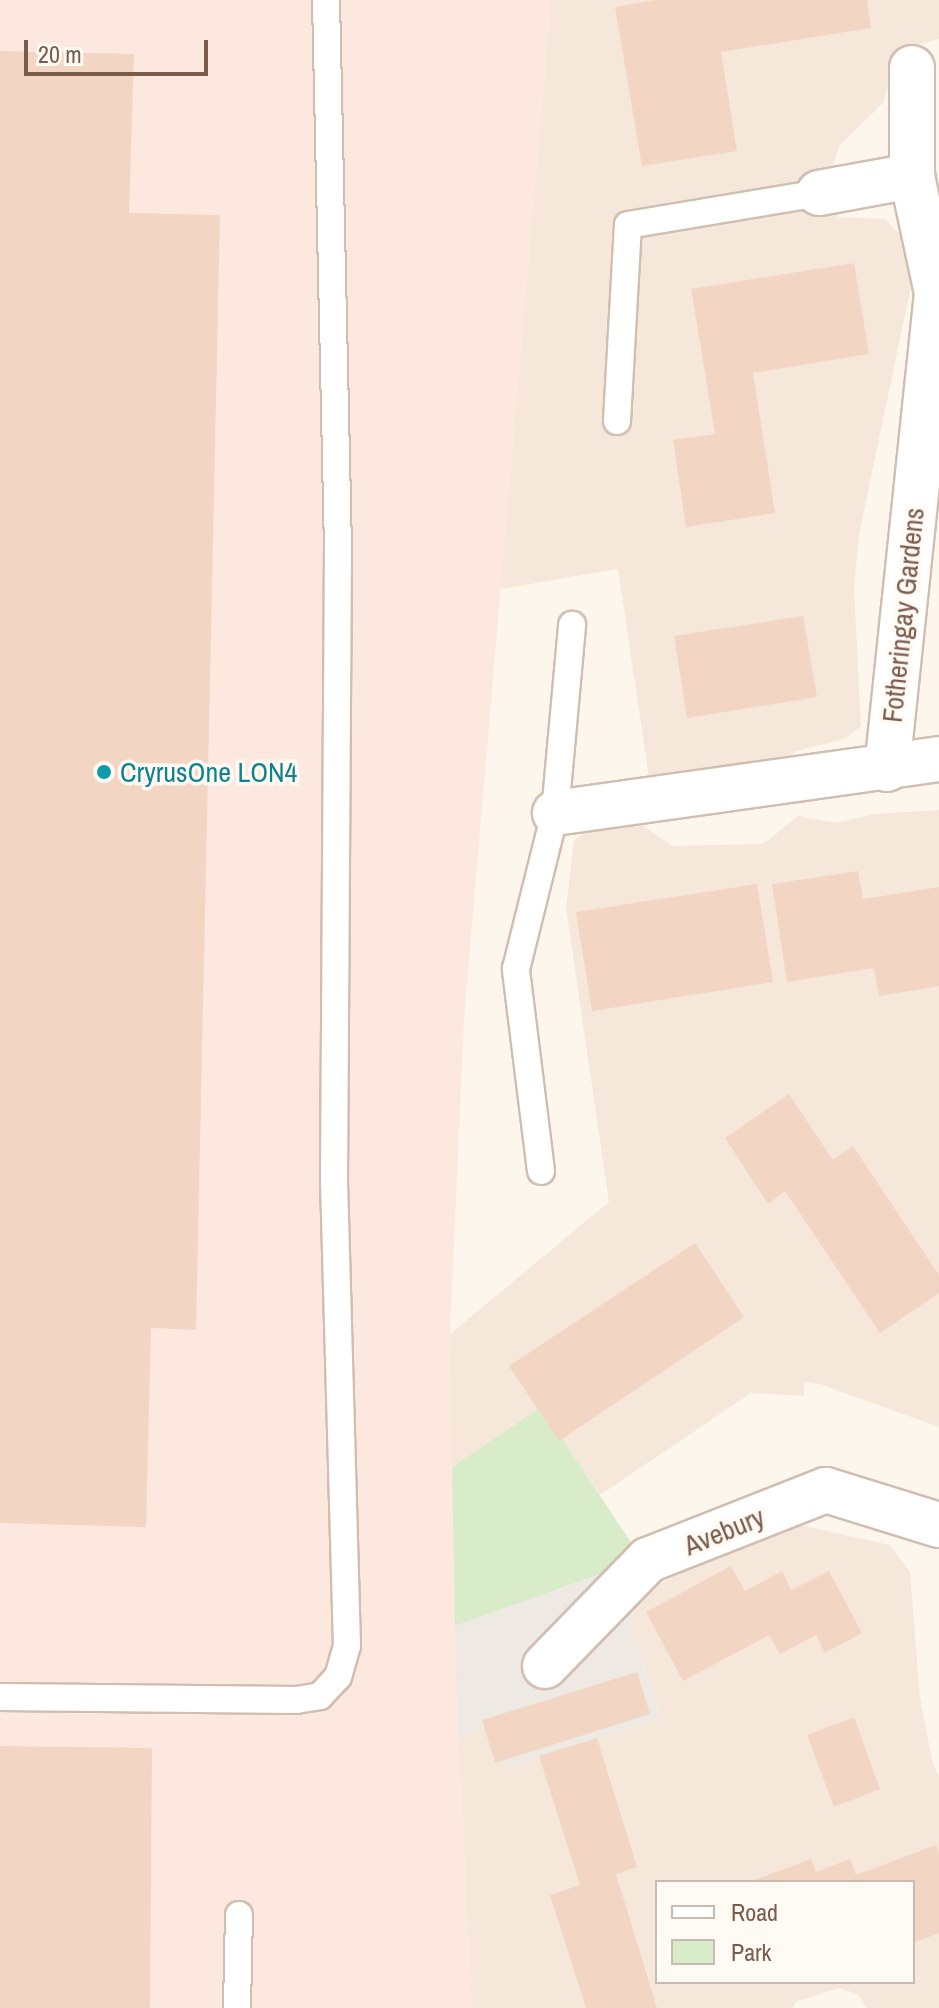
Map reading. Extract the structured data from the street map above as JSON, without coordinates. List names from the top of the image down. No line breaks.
{"streets":{"street":["Fotheringay Gardens","Avebury"]},"places":["CryrusOne LON4"],"legend":["Road","Park"],"scale_bar":"20 m"}
